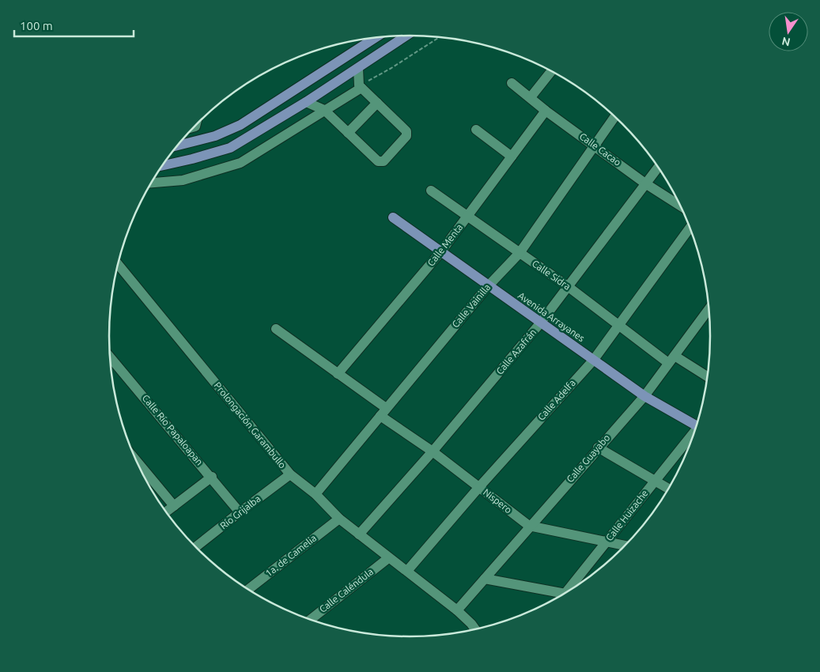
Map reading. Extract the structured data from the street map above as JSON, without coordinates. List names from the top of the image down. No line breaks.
{"streets":{"main road":["Avenida Arrayanes"],"street":["Calle Cacao","Calle Menta","Calle Sidra","Calle Vainilla","Calle Azafrán","Calle Adelfa","Prolongación Garambullo","Calle Río Papaloapan","Calle Guayabo","Nispero","Río Grijalba","Calle Huizache","1a. de Camelia","Calle Caléndula"]},"crossings":[["Calle Cacao","Calle Menta"],["Calle Cacao","Calle Vainilla"],["Calle Cacao","Calle Azafrán"],["Calle Menta","Calle Sidra"],["Calle Menta","Avenida Arrayanes"],["Calle Menta","Nispero"],["Calle Sidra","Calle Vainilla"],["Calle Sidra","Calle Azafrán"],["Calle Sidra","Calle Adelfa"],["Calle Sidra","Calle Guayabo"],["Calle Vainilla","Avenida Arrayanes"],["Calle Vainilla","Prolongación Garambullo"],["Calle Vainilla","Nispero"],["Avenida Arrayanes","Calle Azafrán"],["Avenida Arrayanes","Calle Adelfa"],["Avenida Arrayanes","Calle Guayabo"],["Calle Azafrán","Prolongación Garambullo"],["Calle Azafrán","Nispero"],["Calle Adelfa","Prolongación Garambullo"],["Calle Adelfa","Nispero"],["Prolongación Garambullo","Calle Guayabo"],["Prolongación Garambullo","Río Grijalba"],["Prolongación Garambullo","1a. de Camelia"],["Prolongación Garambullo","Calle Caléndula"],["Calle Río Papaloapan","Río Grijalba"],["Calle Guayabo","Nispero"],["Nispero","Calle Huizache"]],"scale_bar":"100 m","north":"bottom"}
